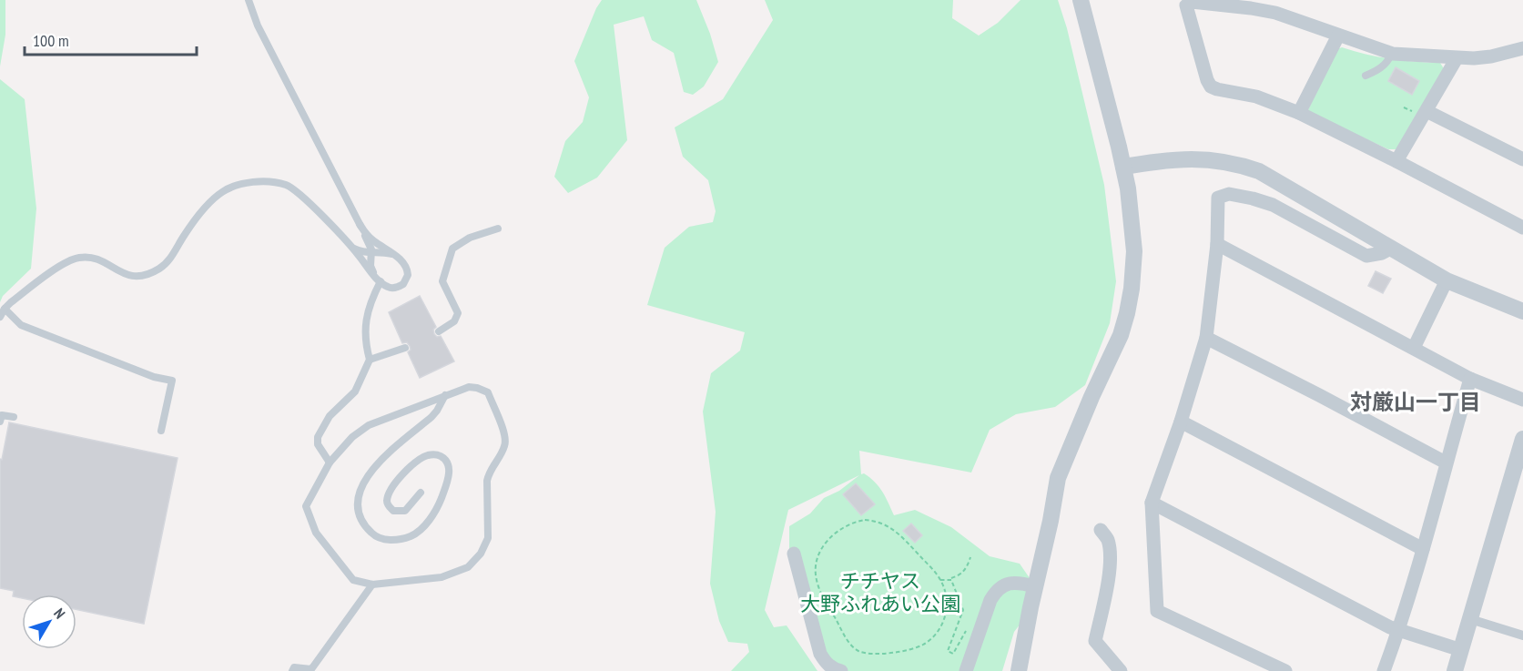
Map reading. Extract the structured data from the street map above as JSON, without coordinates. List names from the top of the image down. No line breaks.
{"districts":["対厳山一丁目"],"parks":["チチヤス 大野ふれあい公園"],"scale_bar":"100 m","north":"top right"}
